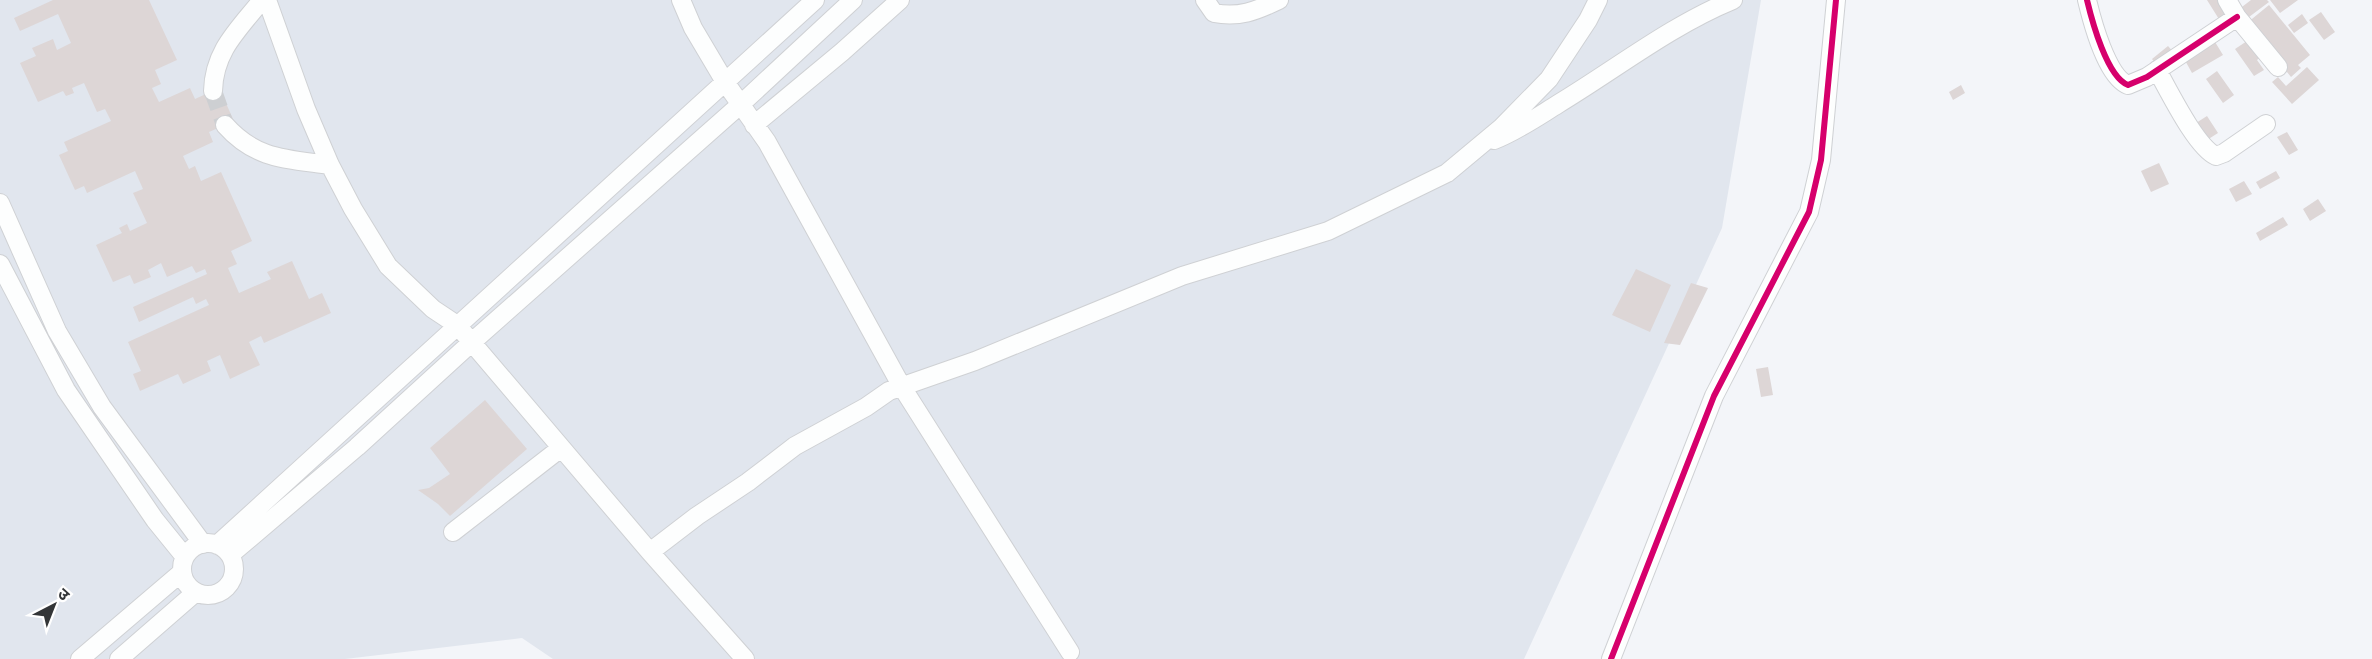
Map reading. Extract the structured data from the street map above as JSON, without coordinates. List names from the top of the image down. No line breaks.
{"north":"top right"}
